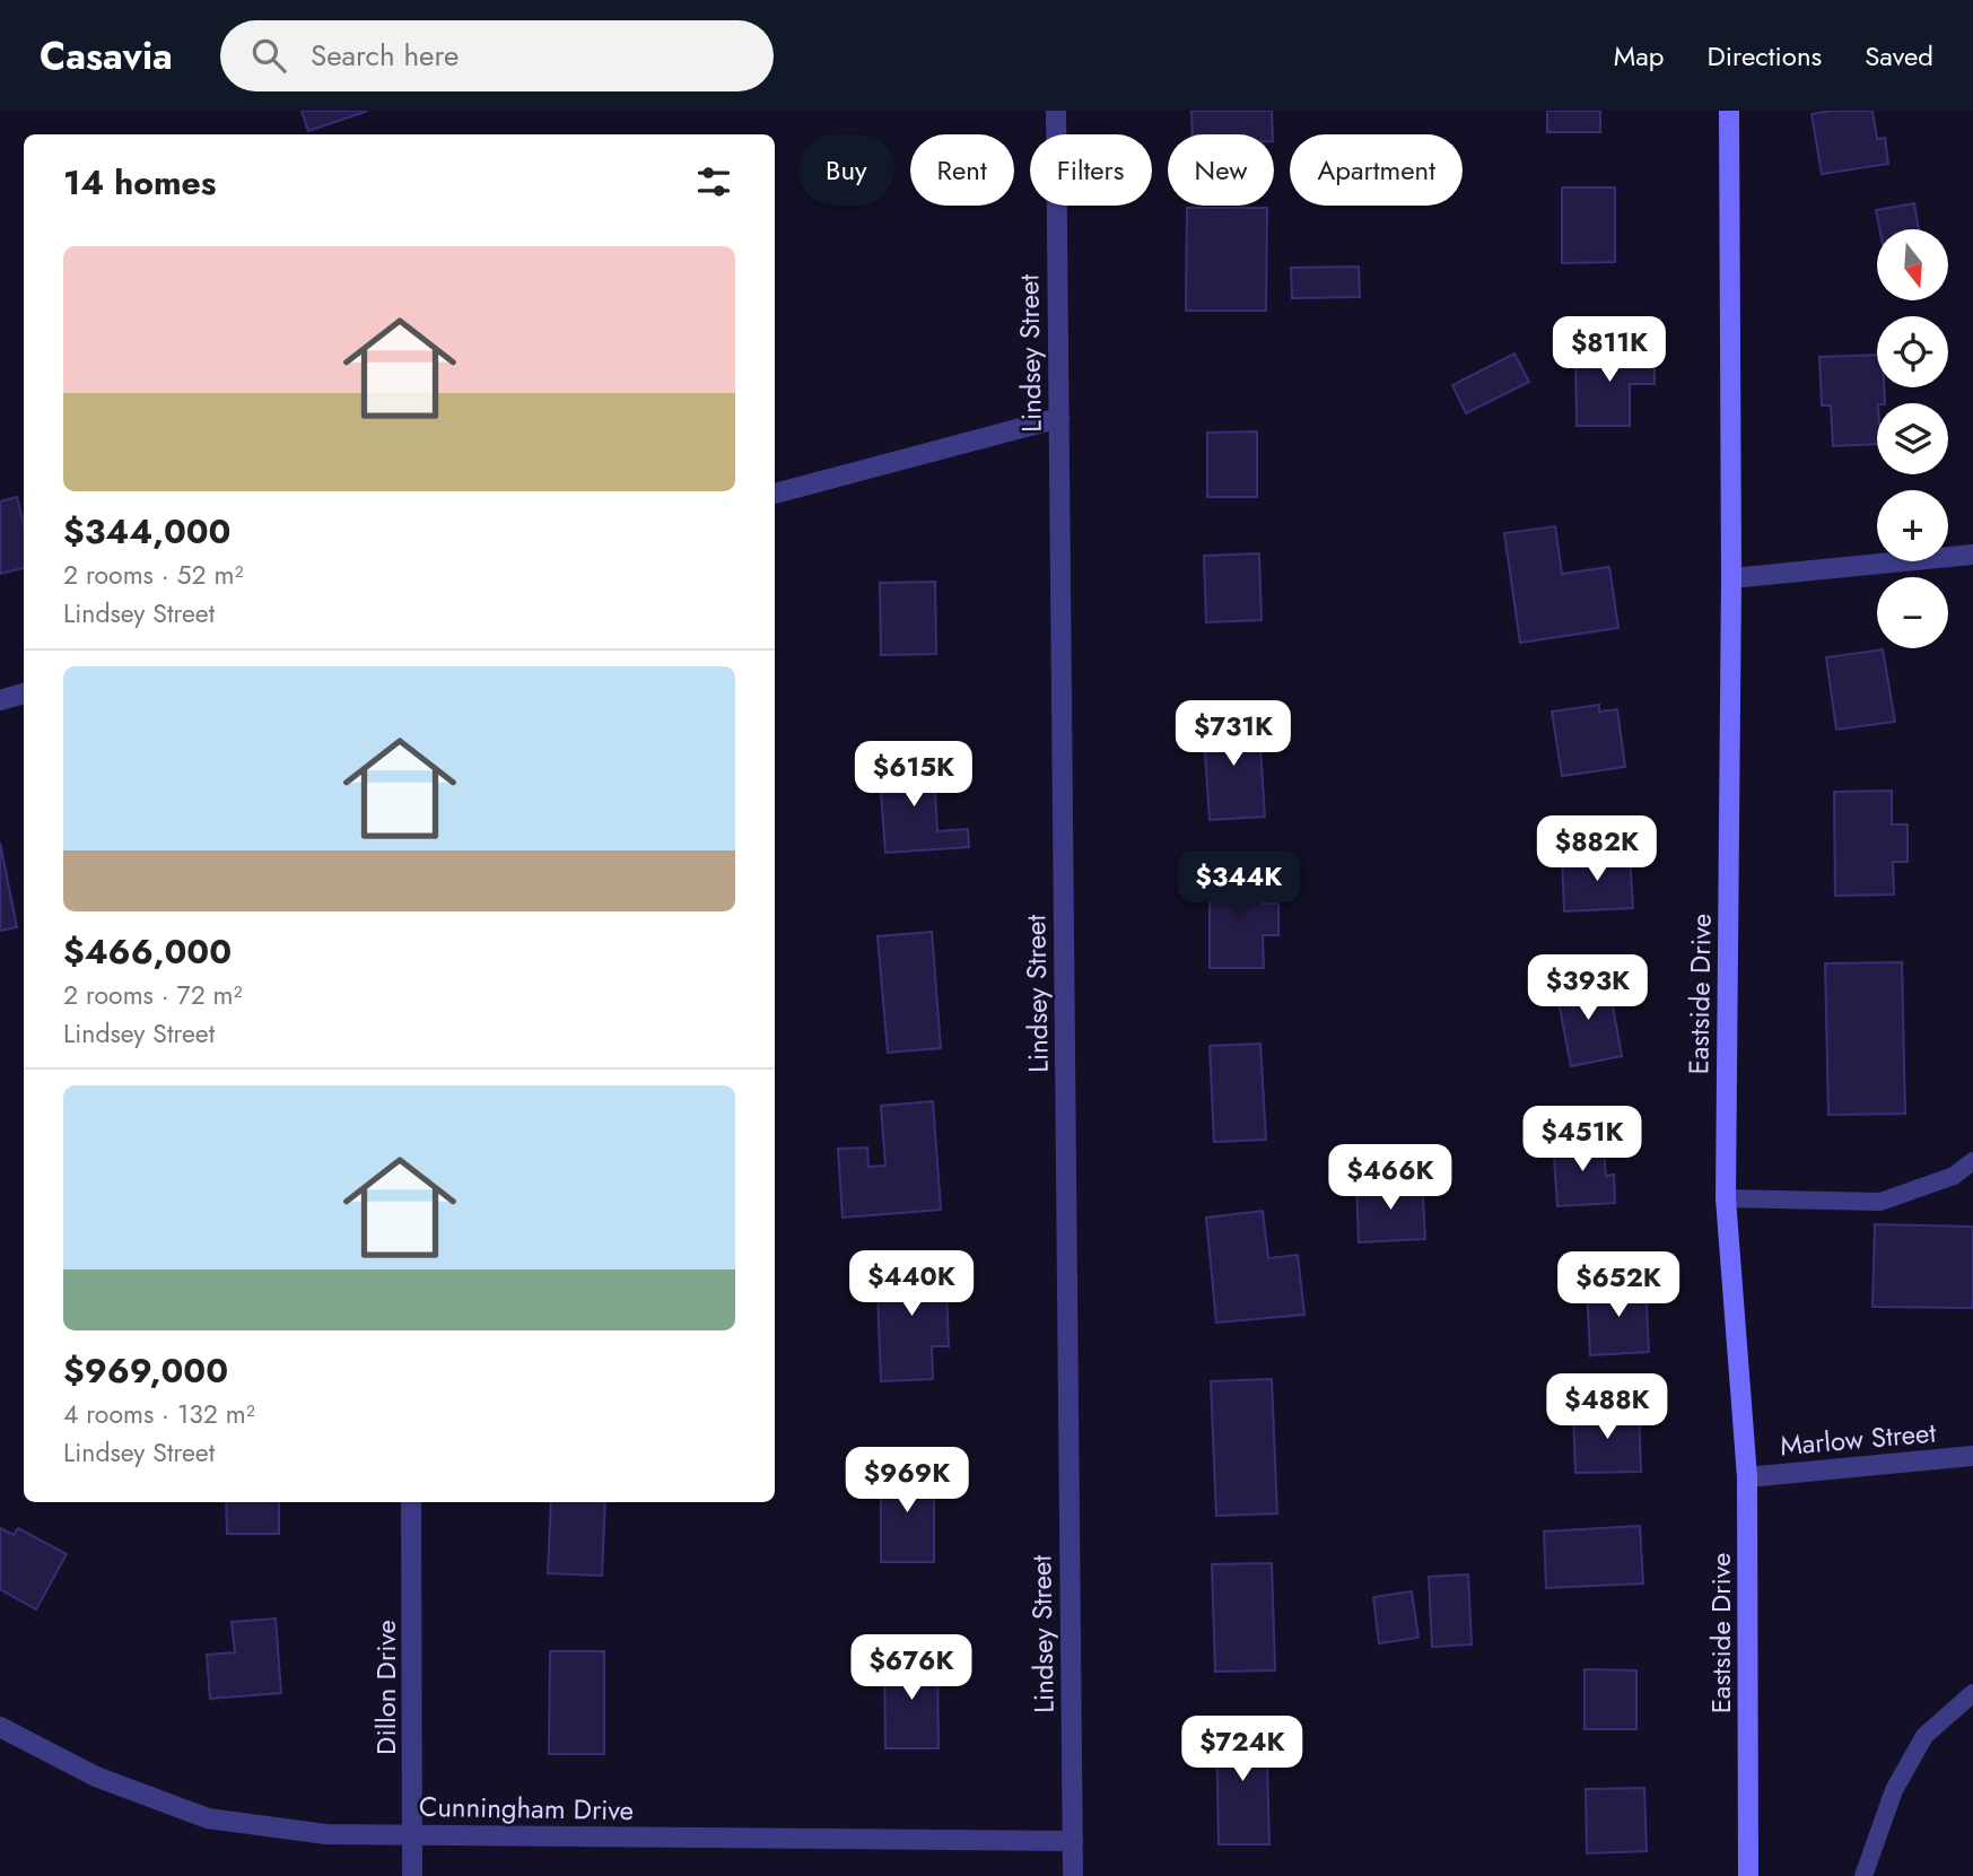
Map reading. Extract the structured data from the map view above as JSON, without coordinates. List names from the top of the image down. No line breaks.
{"streets":{"street":["Lindsey Street","Eastside Drive","Marlow Street","Dillon Drive","Cunningham Drive"]},"crossings":[["Lindsey Street","Cunningham Drive"],["Eastside Drive","Marlow Street"],["Dillon Drive","Cunningham Drive"]],"north":"bottom","page":{"header":"Casavia","search":"Search here","nav":["Map","Directions","Saved"],"chip":["Buy","Rent","Filters","New","Apartment"],"heading":"14 homes","map_buttons":["+","−"],"list":[{"name":"$344,000","note":"2 rooms · 52 m² · Lindsey Street"},{"name":"$466,000","note":"2 rooms · 72 m² · Lindsey Street"},{"name":"$969,000","note":"4 rooms · 132 m² · Lindsey Street"}],"price":["$811K","$731K","$615K","$882K","$344K","$393K","$451K","$466K","$440K","$652K","$488K","$969K","$676K","$724K"]}}
